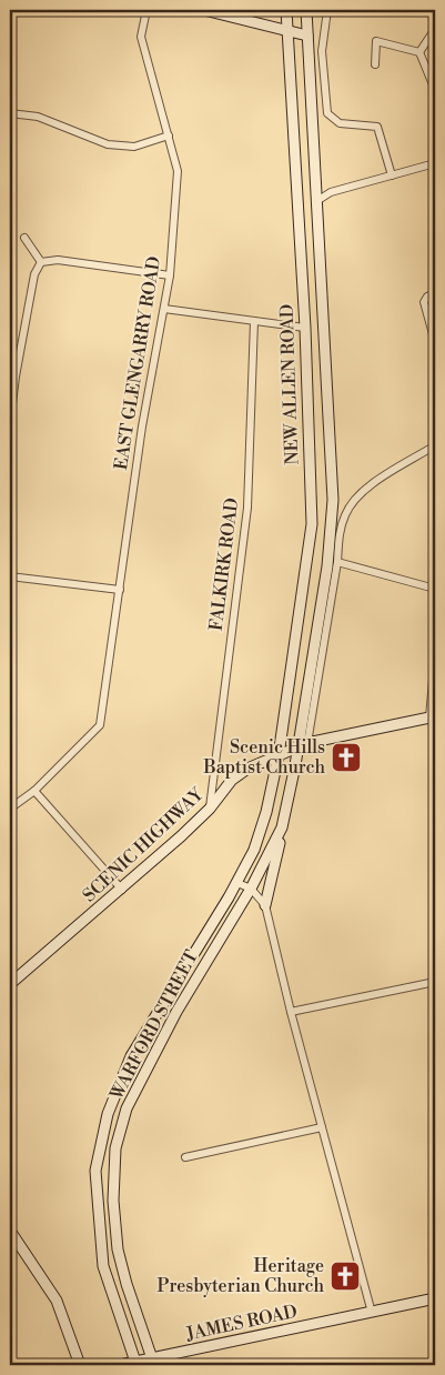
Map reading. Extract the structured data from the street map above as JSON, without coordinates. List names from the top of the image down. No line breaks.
{"streets":{"main road":["NEW ALLEN ROAD","SCENIC HIGHWAY","WARFORD STREET","JAMES ROAD"],"street":["EAST GLENGARRY ROAD","FALKIRK ROAD"]},"crossings":[["NEW ALLEN ROAD","SCENIC HIGHWAY"],["NEW ALLEN ROAD","WARFORD STREET"],["FALKIRK ROAD","SCENIC HIGHWAY"],["SCENIC HIGHWAY","WARFORD STREET"],["WARFORD STREET","JAMES ROAD"]],"places":{"church":["Scenic Hills Baptist Church","Heritage Presbyterian Church"]}}
